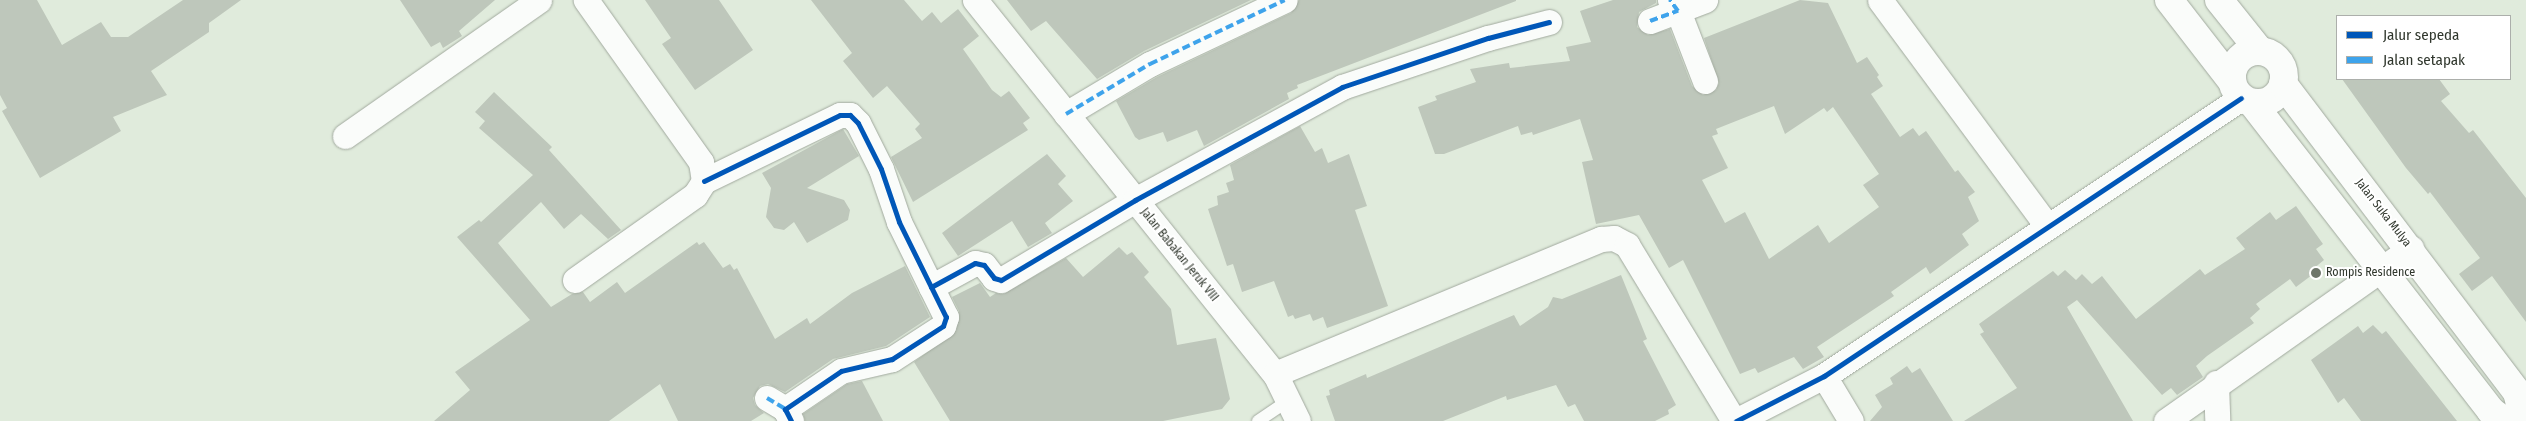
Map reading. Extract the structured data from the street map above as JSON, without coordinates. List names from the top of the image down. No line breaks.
{"streets":{"street":["Jalan Suka Mulya","Jalan Babakan Jeruk VIII"]},"places":["Rompis Residence"],"legend":["Jalur sepeda","Jalan setapak"]}
